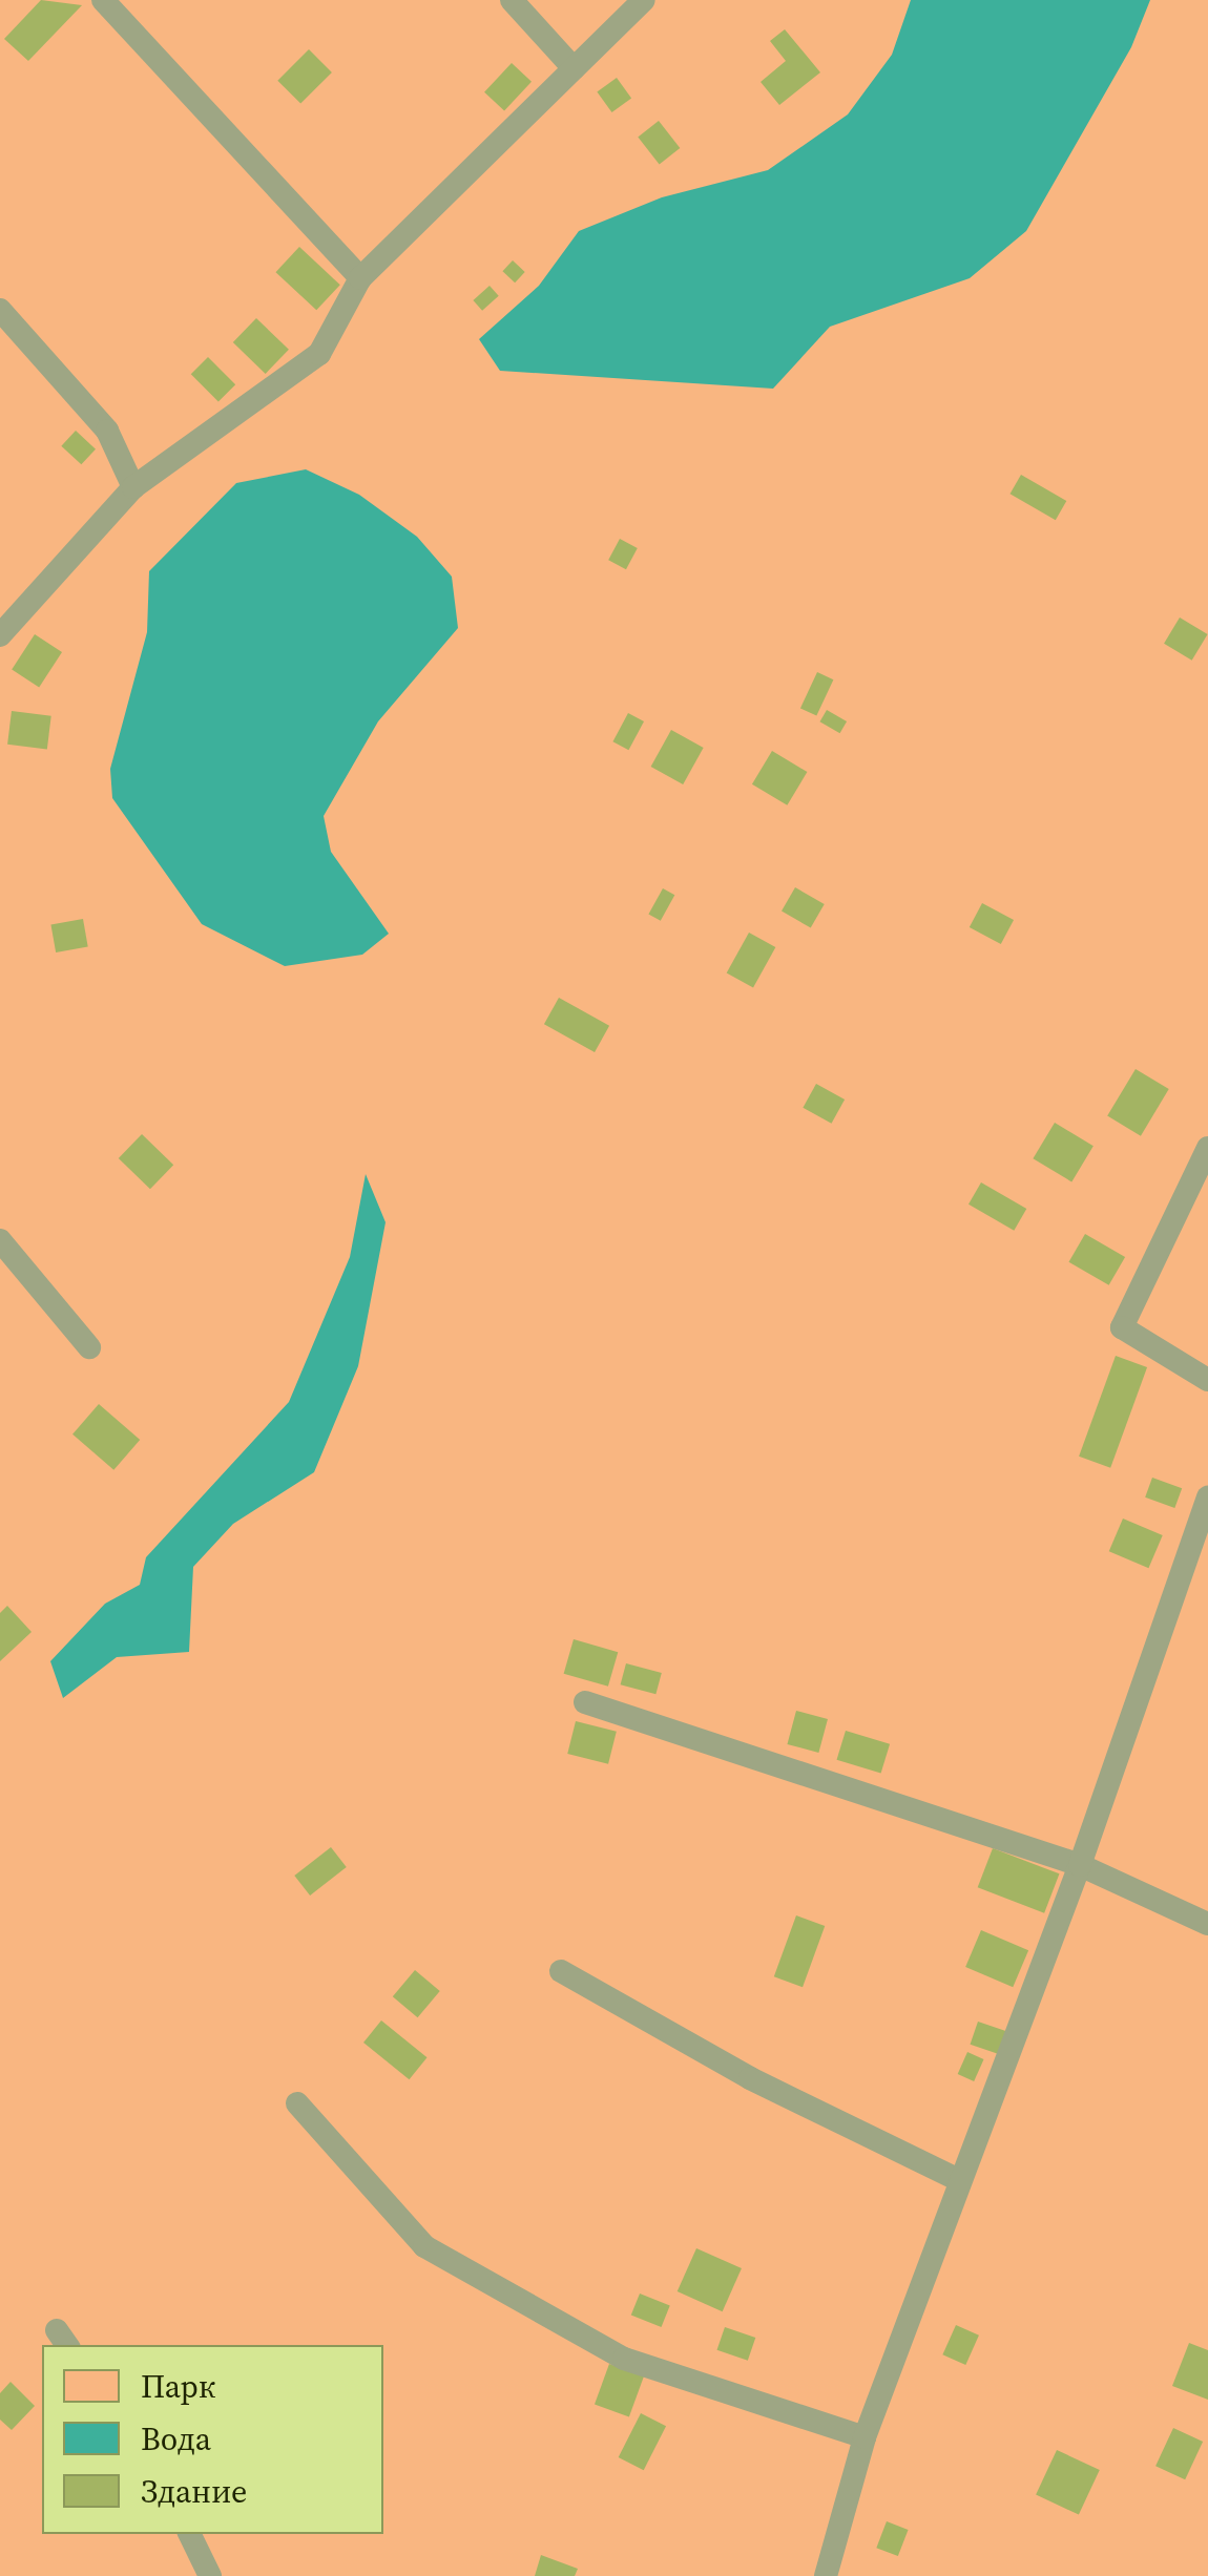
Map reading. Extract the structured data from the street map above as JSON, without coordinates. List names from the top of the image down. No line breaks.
{"legend":["Парк","Вода","Здание"]}
